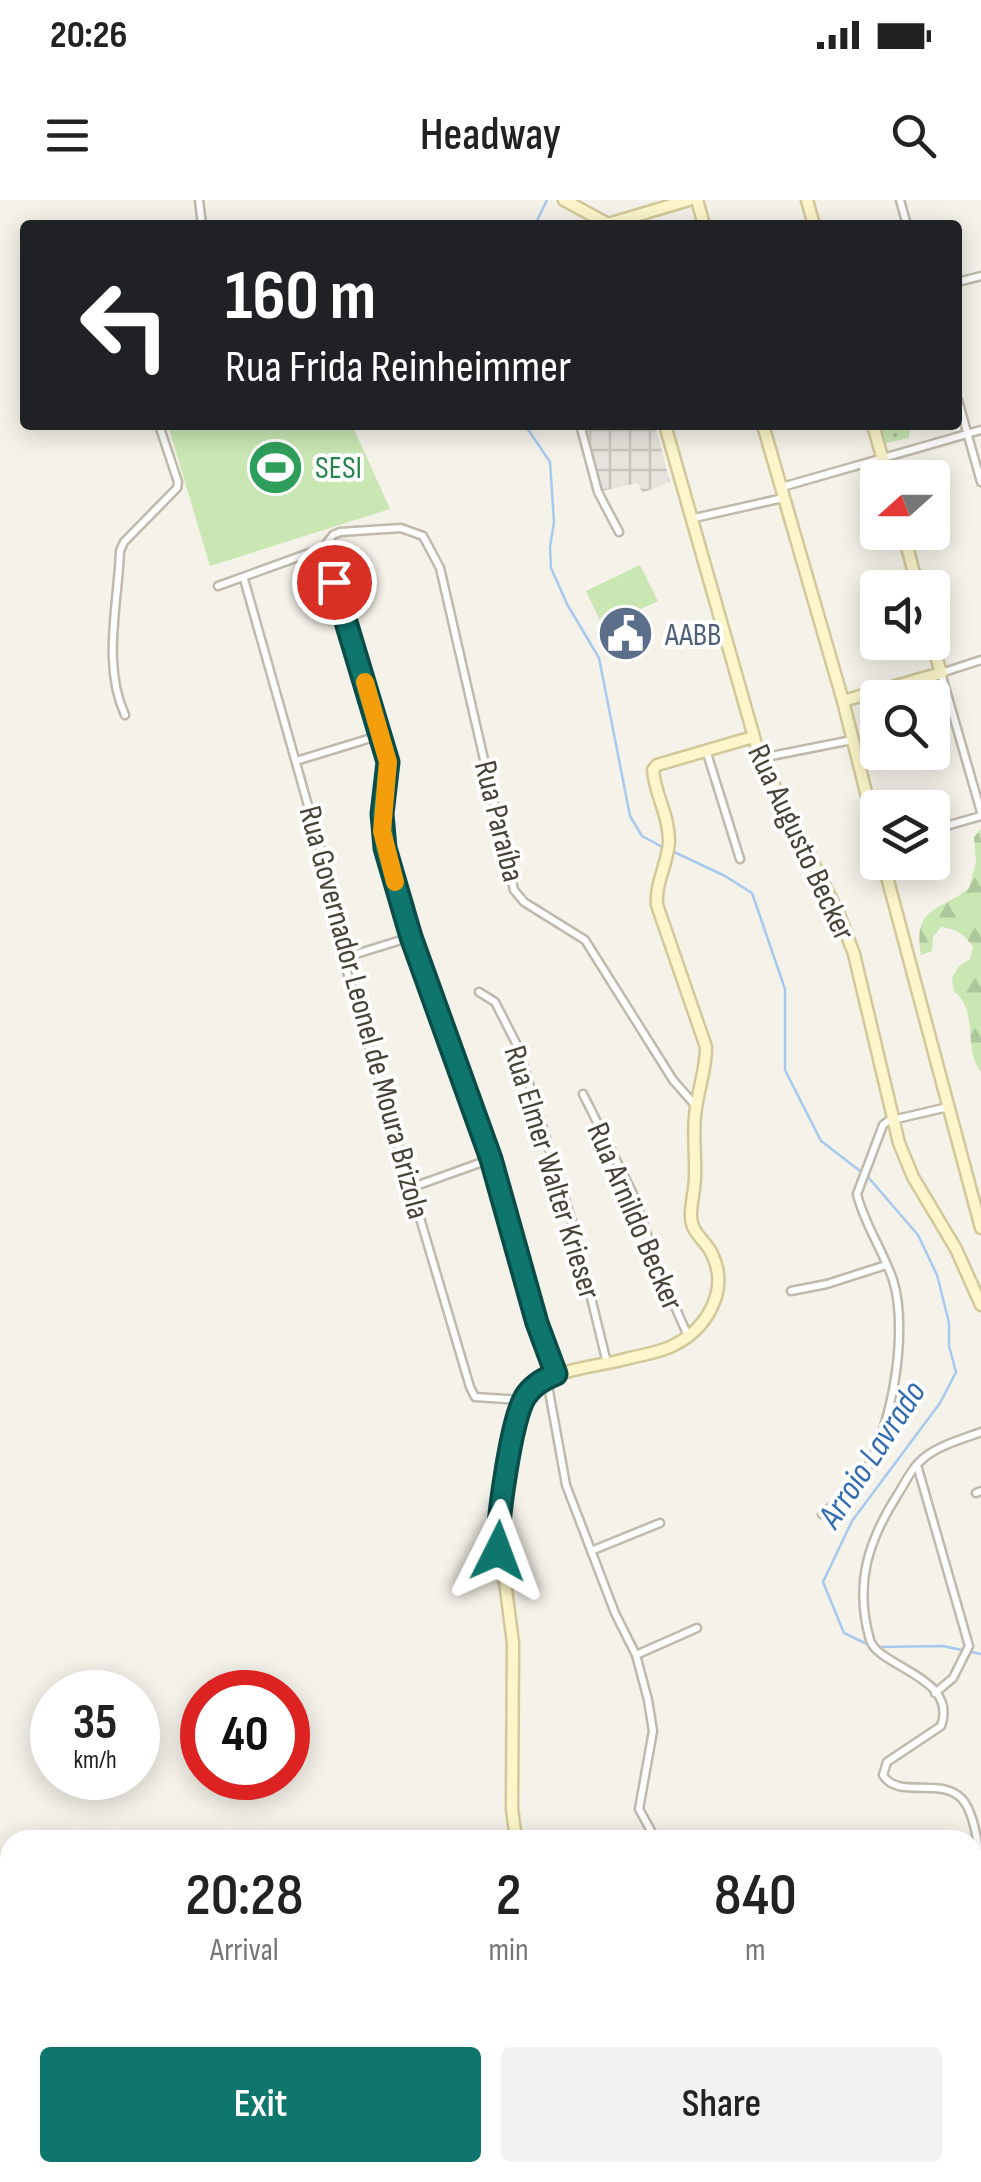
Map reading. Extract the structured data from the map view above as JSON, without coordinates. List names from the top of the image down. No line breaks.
{"streets":{"street":["Rua Paraíba","Rua Augusto Becker","Rua Governador Leonel de Moura Brizola","Rua Elmer Walter Krieser","Rua Arnildo Becker"]},"water":["Arroio Lavrado"],"places":{"sports":["SESI"],"public building":["AABB"]},"north":"left","page":{"status":"20:26","header":"Headway","turn":["160 m","Rua Frida Reinheimmer"],"speed":"35 km/h","limit":"40","eta":["20:28","Arrival","2","min","840","m"],"buttons":["Exit","Share"]}}
